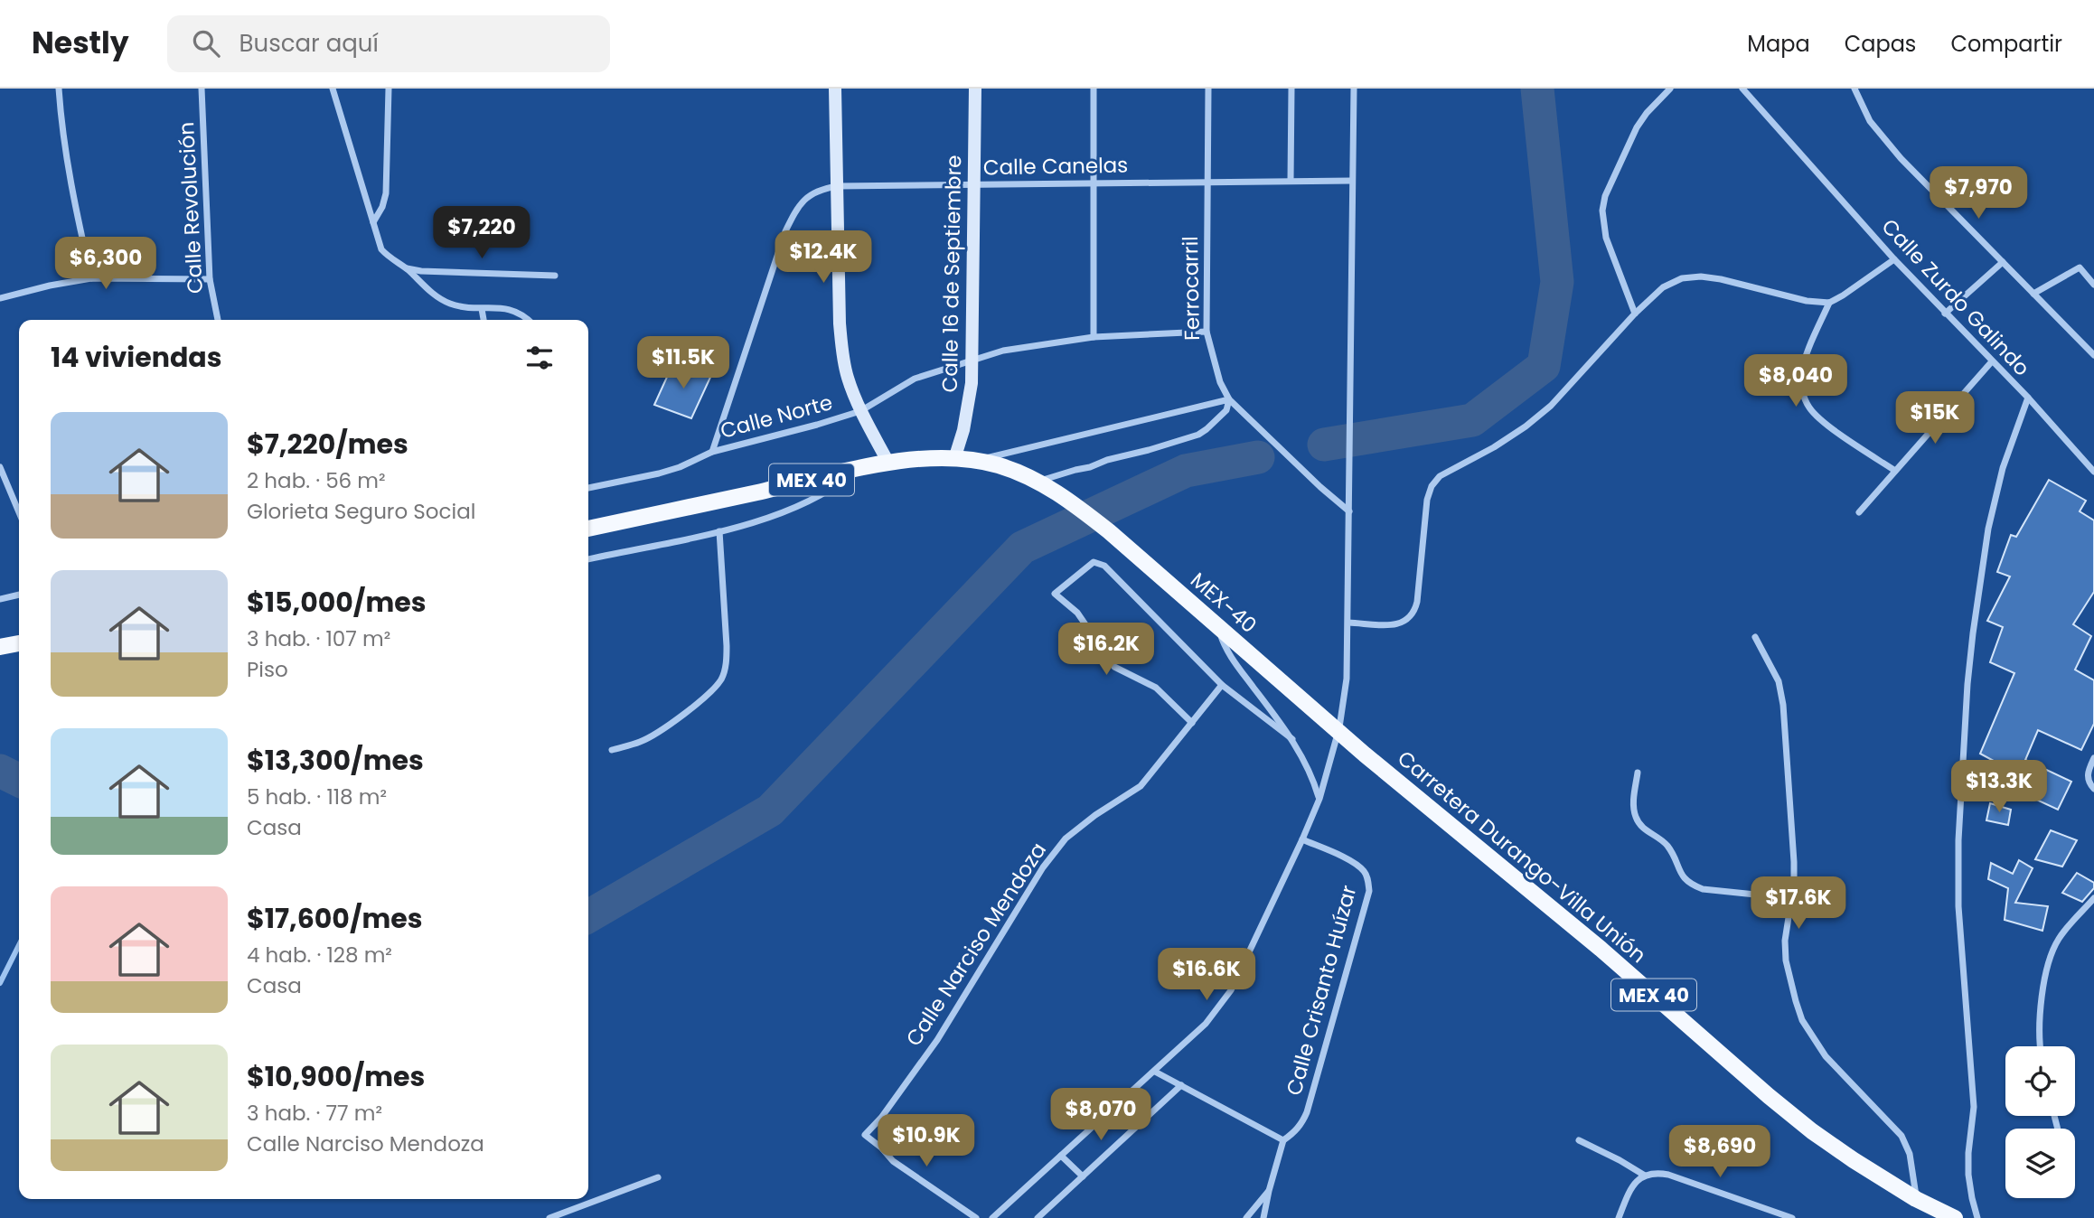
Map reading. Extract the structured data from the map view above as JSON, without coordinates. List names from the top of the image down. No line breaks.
{"streets":{"main road":["MEX 40","MEX-40","Carretera Durango-Villa Unión"],"street":["Calle Canelas","Calle Revolución","Calle 16 de Septiembre","Ferrocarril","Calle Zurdo Galindo","Calle Norte","Calle Narciso Mendoza","Calle Crisanto Huízar"]},"crossings":[["Calle Canelas","Calle 16 de Septiembre"],["Calle Canelas","Ferrocarril"],["Calle Canelas","Calle Norte"],["Calle 16 de Septiembre","Calle Norte"],["Calle 16 de Septiembre","MEX 40"],["Ferrocarril","Calle Norte"],["MEX 40","MEX-40"],["MEX-40","Carretera Durango-Villa Unión"]],"page":{"header":"Nestly","search":"Buscar aquí","nav":["Mapa","Capas","Compartir"],"price":["$7,970","$7,220","$12.4K","$6,300","$11.5K","$8,040","$15K","$16.2K","$13.3K","$17.6K","$16.6K","$8,070","$10.9K","$8,690"],"heading":"14 viviendas","list":[{"name":"$7,220/mes","note":"2 hab. · 56 m² · Glorieta Seguro Social"},{"name":"$15,000/mes","note":"3 hab. · 107 m² · Piso"},{"name":"$13,300/mes","note":"5 hab. · 118 m² · Casa"},{"name":"$17,600/mes","note":"4 hab. · 128 m² · Casa"},{"name":"$10,900/mes","note":"3 hab. · 77 m² · Calle Narciso Mendoza"}]}}
